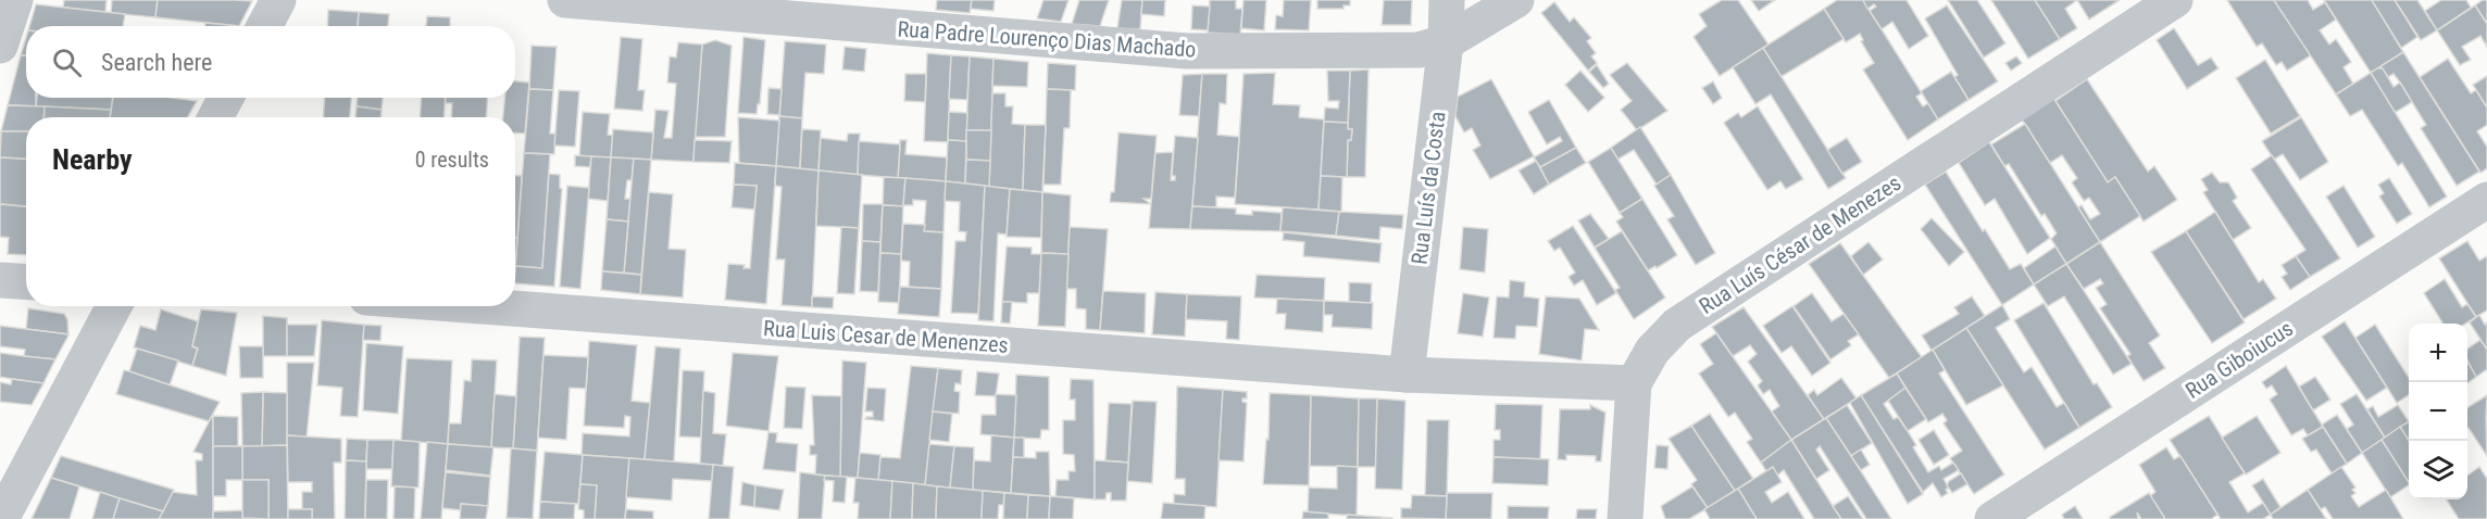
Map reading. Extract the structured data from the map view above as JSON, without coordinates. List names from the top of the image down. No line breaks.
{"streets":{"street":["Rua Padre Lourenço Dias Machado","Rua Luís da Costa","Rua Luís César de Menezes","Rua Luis Cesar de Menenzes","Rua Giboiucus"]},"crossings":[["Rua Padre Lourenço Dias Machado","Rua Luís da Costa"],["Rua Luís da Costa","Rua Luis Cesar de Menenzes"]],"page":{"search":"Search here","heading":["Nearby","0 results"],"map_buttons":["+","−"]}}
